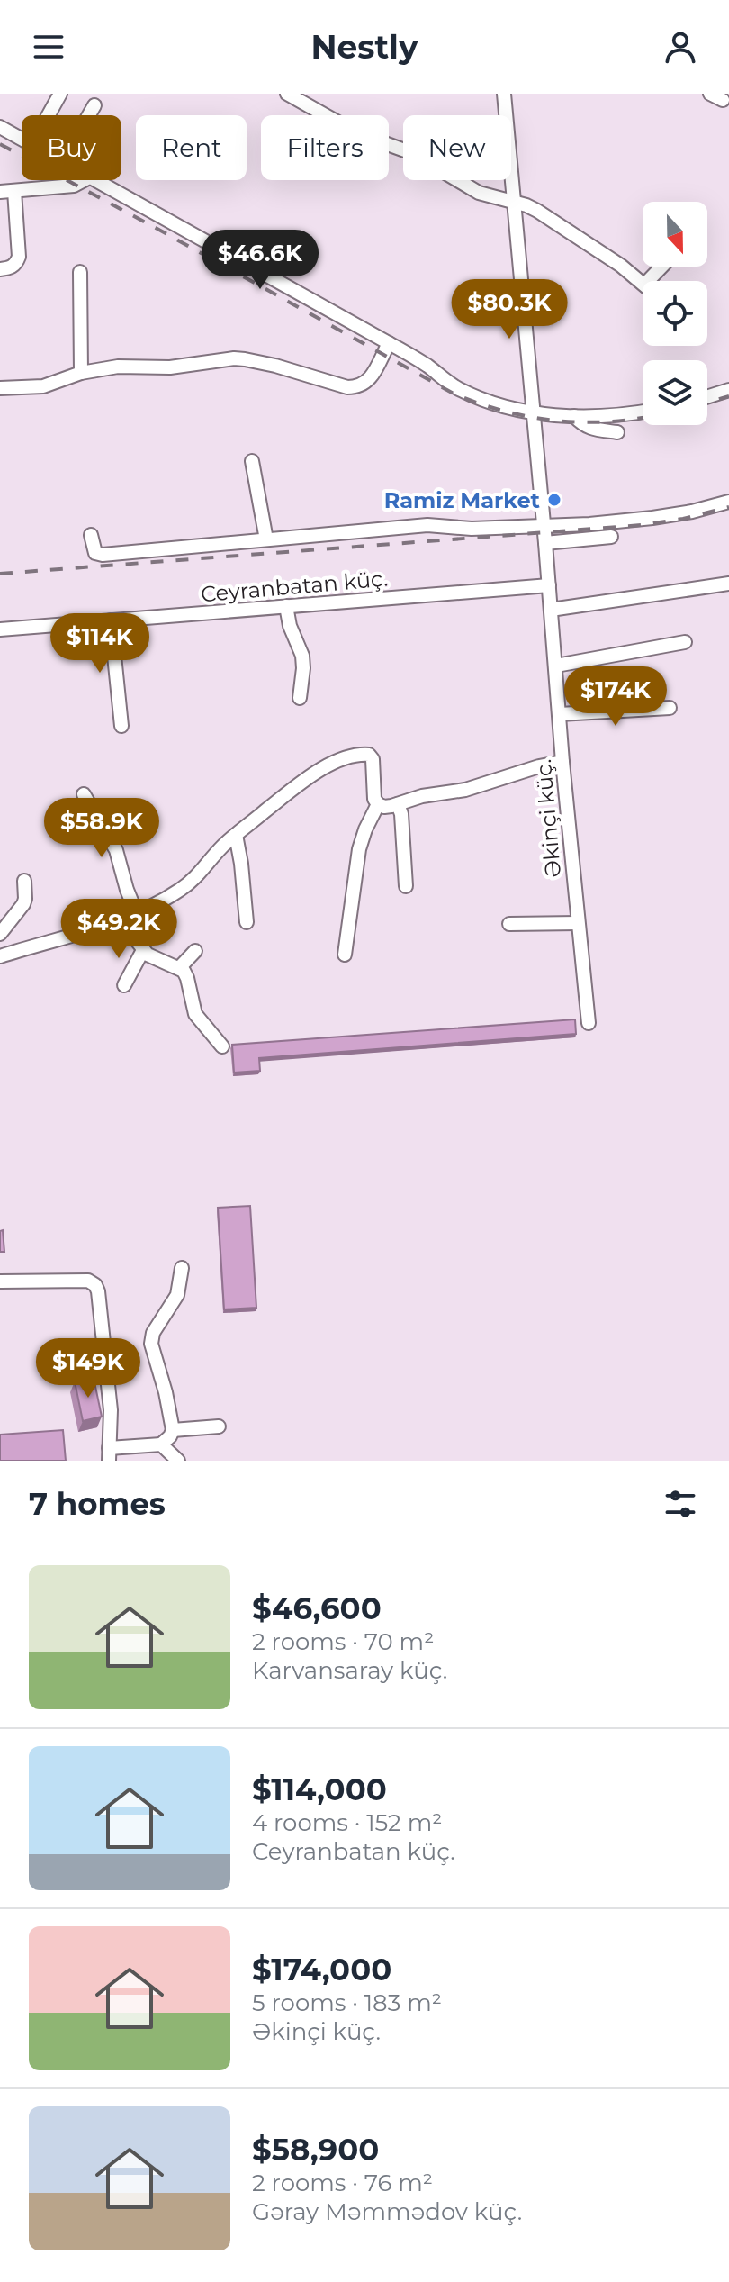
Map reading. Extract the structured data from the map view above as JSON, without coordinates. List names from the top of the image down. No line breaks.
{"streets":{"street":["Ceyranbatan küç.","Əkinçi küç."]},"crossings":[["Ceyranbatan küç.","Əkinçi küç."]],"places":["Ramiz Market"],"north":"bottom","page":{"header":"Nestly","chip":["Buy","Rent","Filters","New"],"price":["$46.6K","$80.3K","$114K","$174K","$58.9K","$49.2K","$149K"],"heading":"7 homes","list":[{"name":"$46,600","note":"2 rooms · 70 m² · Karvansaray küç."},{"name":"$114,000","note":"4 rooms · 152 m² · Ceyranbatan küç."},{"name":"$174,000","note":"5 rooms · 183 m² · Əkinçi küç."},{"name":"$58,900","note":"2 rooms · 76 m² · Gəray Məmmədov küç."}]}}
